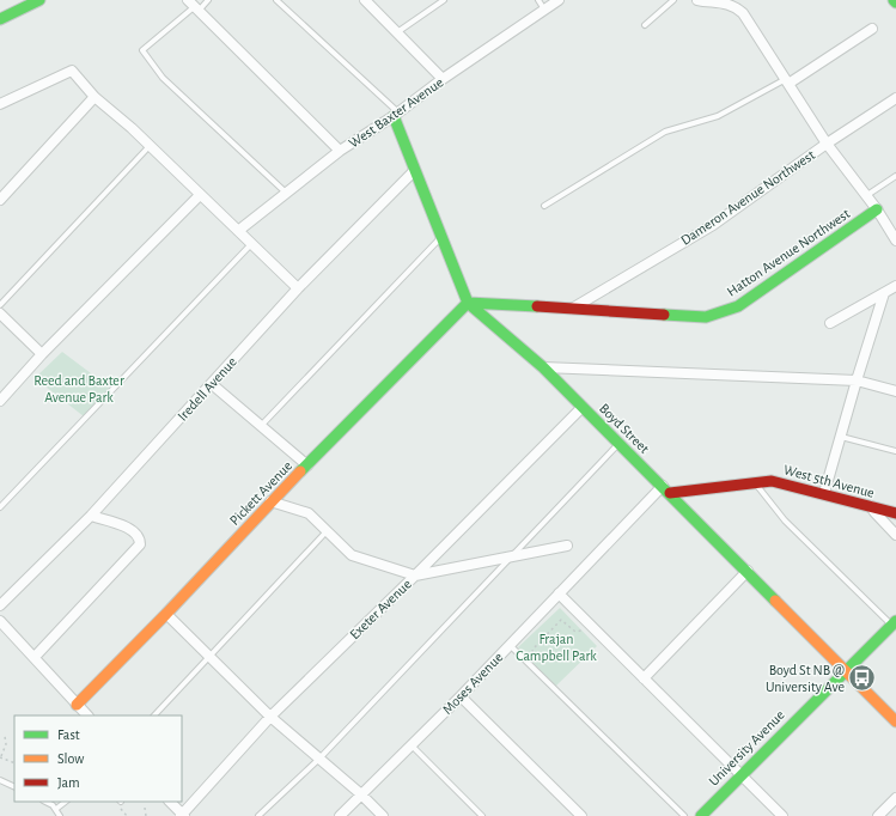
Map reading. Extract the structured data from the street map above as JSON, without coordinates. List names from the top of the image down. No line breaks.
{"streets":{"street":["West Baxter Avenue","Dameron Avenue Northwest","Hatton Avenue Northwest","Iredell Avenue","Boyd Street","West 5th Avenue","Pickett Avenue","Exeter Avenue","Moses Avenue","University Avenue"]},"crossings":[["West Baxter Avenue","Boyd Street"],["Dameron Avenue Northwest","Hatton Avenue Northwest"],["Hatton Avenue Northwest","Boyd Street"],["Hatton Avenue Northwest","Pickett Avenue"],["Iredell Avenue","Boyd Street"],["Boyd Street","West 5th Avenue"],["Boyd Street","Pickett Avenue"],["Boyd Street","Exeter Avenue"],["Boyd Street","Moses Avenue"],["Boyd Street","University Avenue"],["West 5th Avenue","Moses Avenue"]],"parks":["Reed and Baxter Avenue Park","Frajan Campbell Park"],"places":{"bus stop":["Boyd St NB @ University Ave"]},"legend":["Fast","Slow","Jam"]}
